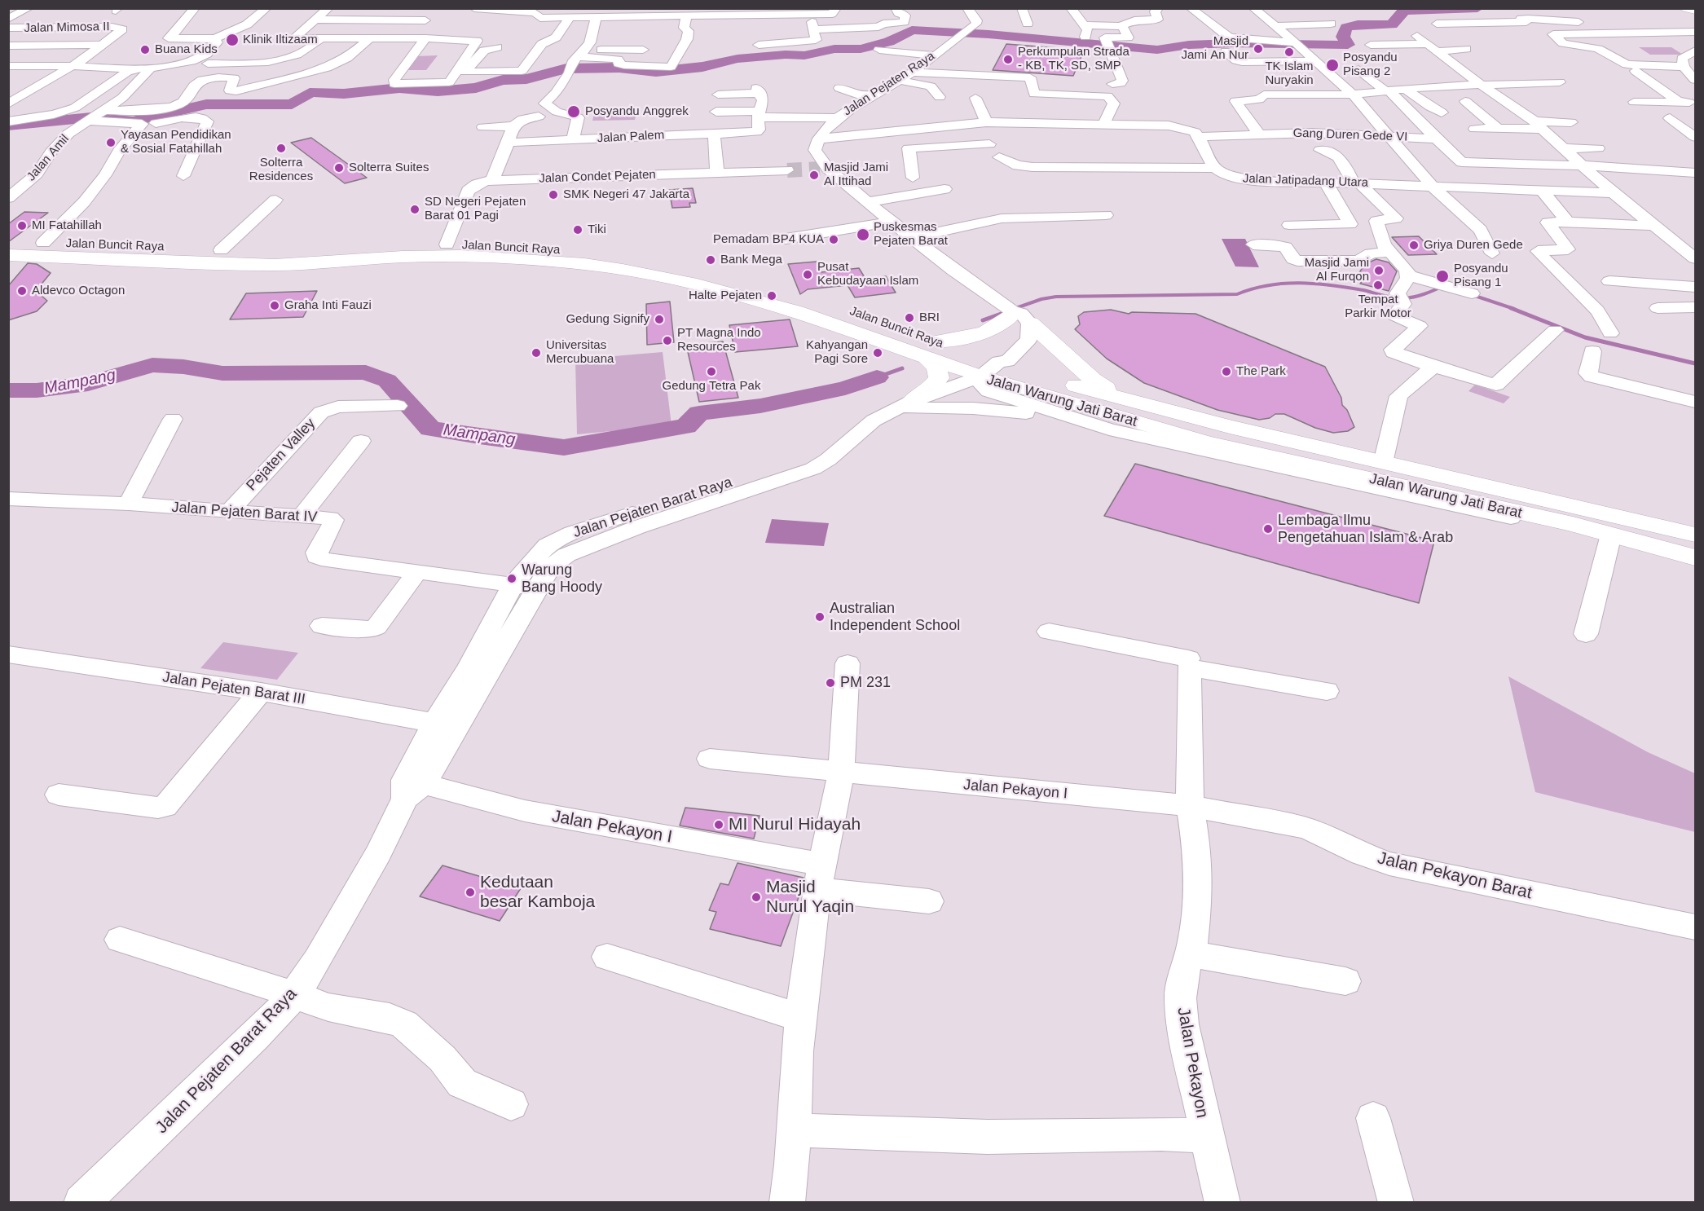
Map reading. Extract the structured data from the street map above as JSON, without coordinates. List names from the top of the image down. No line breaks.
{"streets":{"main road":["Jalan Buncit Raya","Jalan Warung Jati Barat"],"street":["Jalan Mimosa II","Jalan Pejaten Raya","Gang Duren Gede VI","Jalan Palem","Jalan Amil","Jalan Condet Pejaten","Jalan Jatipadang Utara","Pejaten Valley","Jalan Pejaten Barat Raya","Jalan Pejaten Barat IV","Jalan Pejaten Barat III","Jalan Pekayon I","Jalan Pekayon Barat","Jalan Pekayon"]},"crossings":[["Jalan Condet Pejaten","Jalan Buncit Raya"],["Jalan Buncit Raya","Jalan Warung Jati Barat"],["Jalan Buncit Raya","Jalan Pejaten Barat Raya"],["Jalan Warung Jati Barat","Jalan Pejaten Barat Raya"],["Pejaten Valley","Jalan Pejaten Barat IV"],["Jalan Pejaten Barat Raya","Jalan Pejaten Barat IV"],["Jalan Pejaten Barat Raya","Jalan Pejaten Barat III"],["Jalan Pejaten Barat Raya","Jalan Pekayon I"],["Jalan Pekayon I","Jalan Pekayon Barat"],["Jalan Pekayon I","Jalan Pekayon"],["Jalan Pekayon Barat","Jalan Pekayon"]],"water":["Mampang"],"places":["Klinik Iltizaam","Masjid Jami An Nur","Buana Kids","TK Islam Nuryakin","Perkumpulan Strada - KB, TK, SD, SMP","Posyandu Pisang 2","Posyandu Anggrek","Yayasan Pendidikan & Sosial Fatahillah","Solterra Residences","Solterra Suites","Masjid Jami Al Ittihad","SMK Negeri 47 Jakarta","SD Negeri Pejaten Barat 01 Pagi","MI Fatahillah","Tiki","Puskesmas Pejaten Barat","Pemadam BP4 KUA","Griya Duren Gede","Bank Mega","Masjid Jami Al Furqon","Pusat Kebudayaan Islam","Posyandu Pisang 1","Tempat Parkir Motor","Aldevco Octagon","Halte Pejaten","Graha Inti Fauzi","BRI","Gedung Signify","PT Magna Indo Resources","Universitas Mercubuana","Kahyangan Pagi Sore","Gedung Tetra Pak","The Park","Lembaga Ilmu Pengetahuan Islam & Arab","Warung Bang Hoody","Australian Independent School","PM 231","MI Nurul Hidayah","Kedutaan besar Kamboja","Masjid Nurul Yaqin"]}
